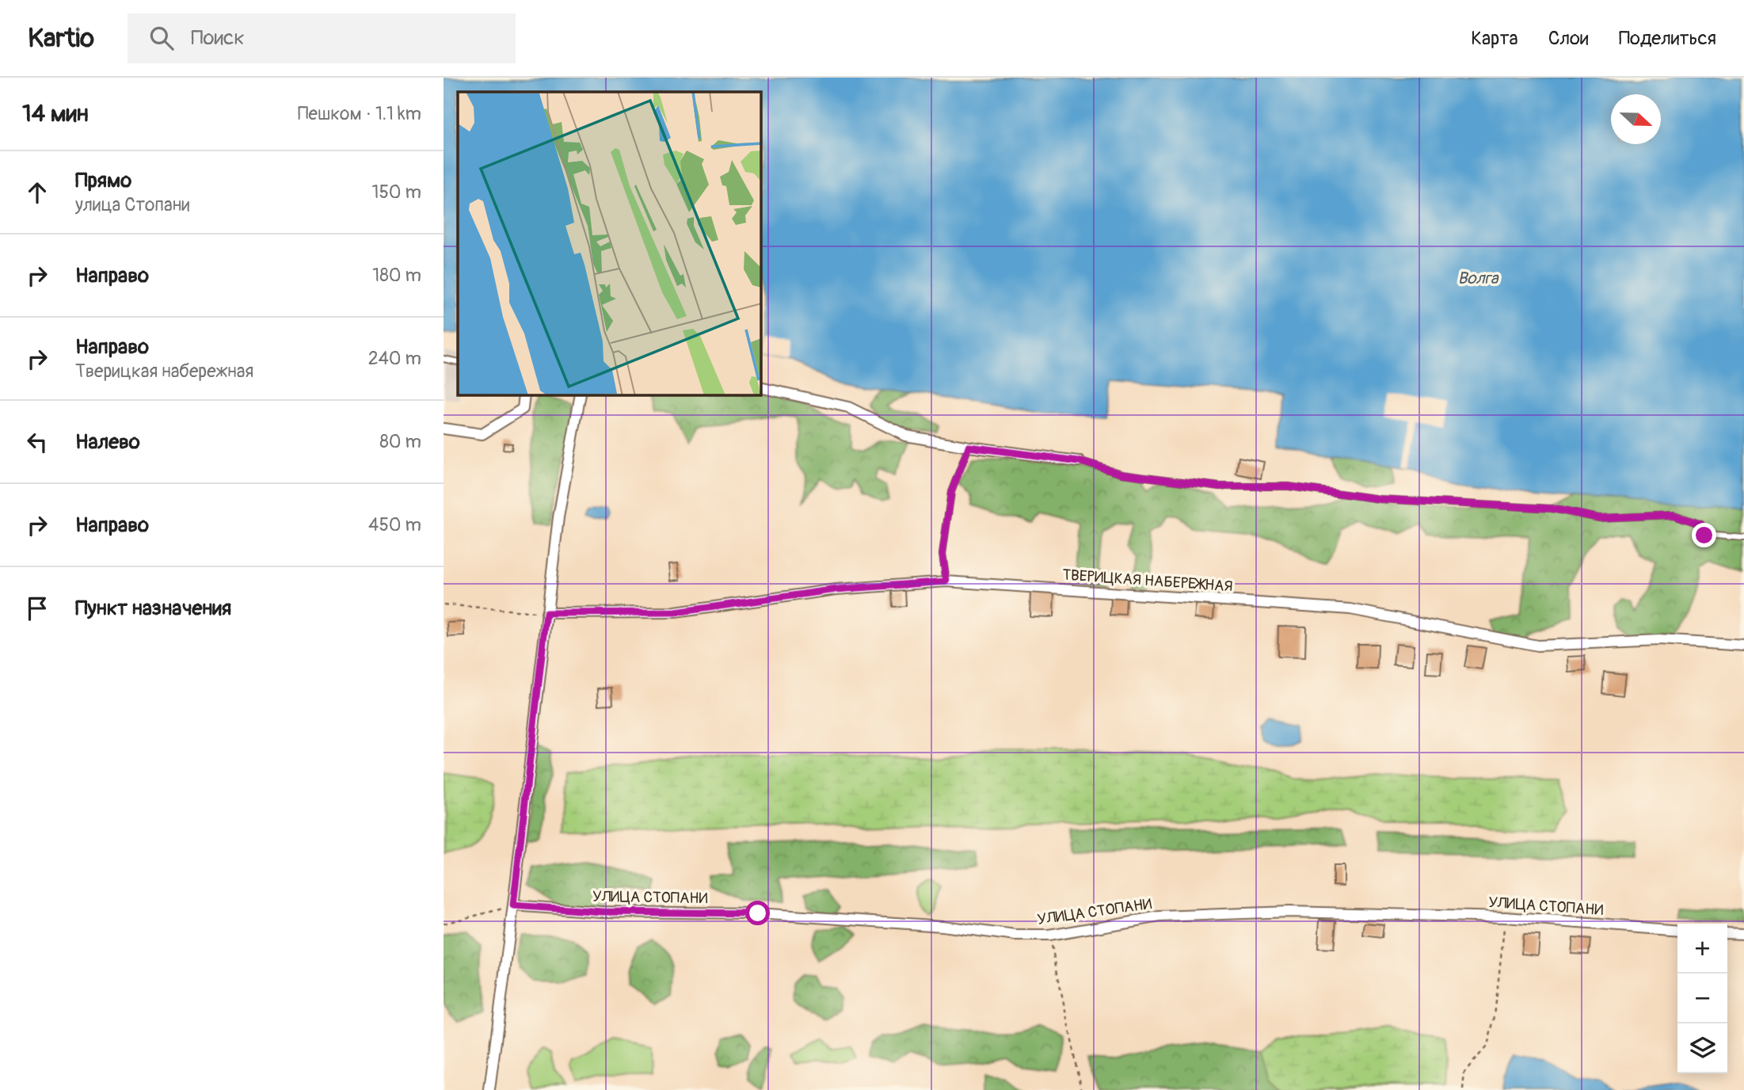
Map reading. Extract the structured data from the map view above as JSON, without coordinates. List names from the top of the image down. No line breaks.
{"streets":{"street":["ТВЕРИЦКАЯ НАБЕРЕЖНАЯ","УЛИЦА СТОПАНИ"]},"water":["Волга"],"north":"right","page":{"header":"Kartio","search":"Поиск","nav":["Карта","Слои","Поделиться"],"heading":["14 мин","Пешком · 1.1 km"],"list":[["Прямо","улица Стопани","150 m"],["Направо","180 m"],["Направо","Тверицкая набережная","240 m"],["Налево","80 m"],["Направо","450 m"],"Пункт назначения"],"map_buttons":["+","−"]}}
